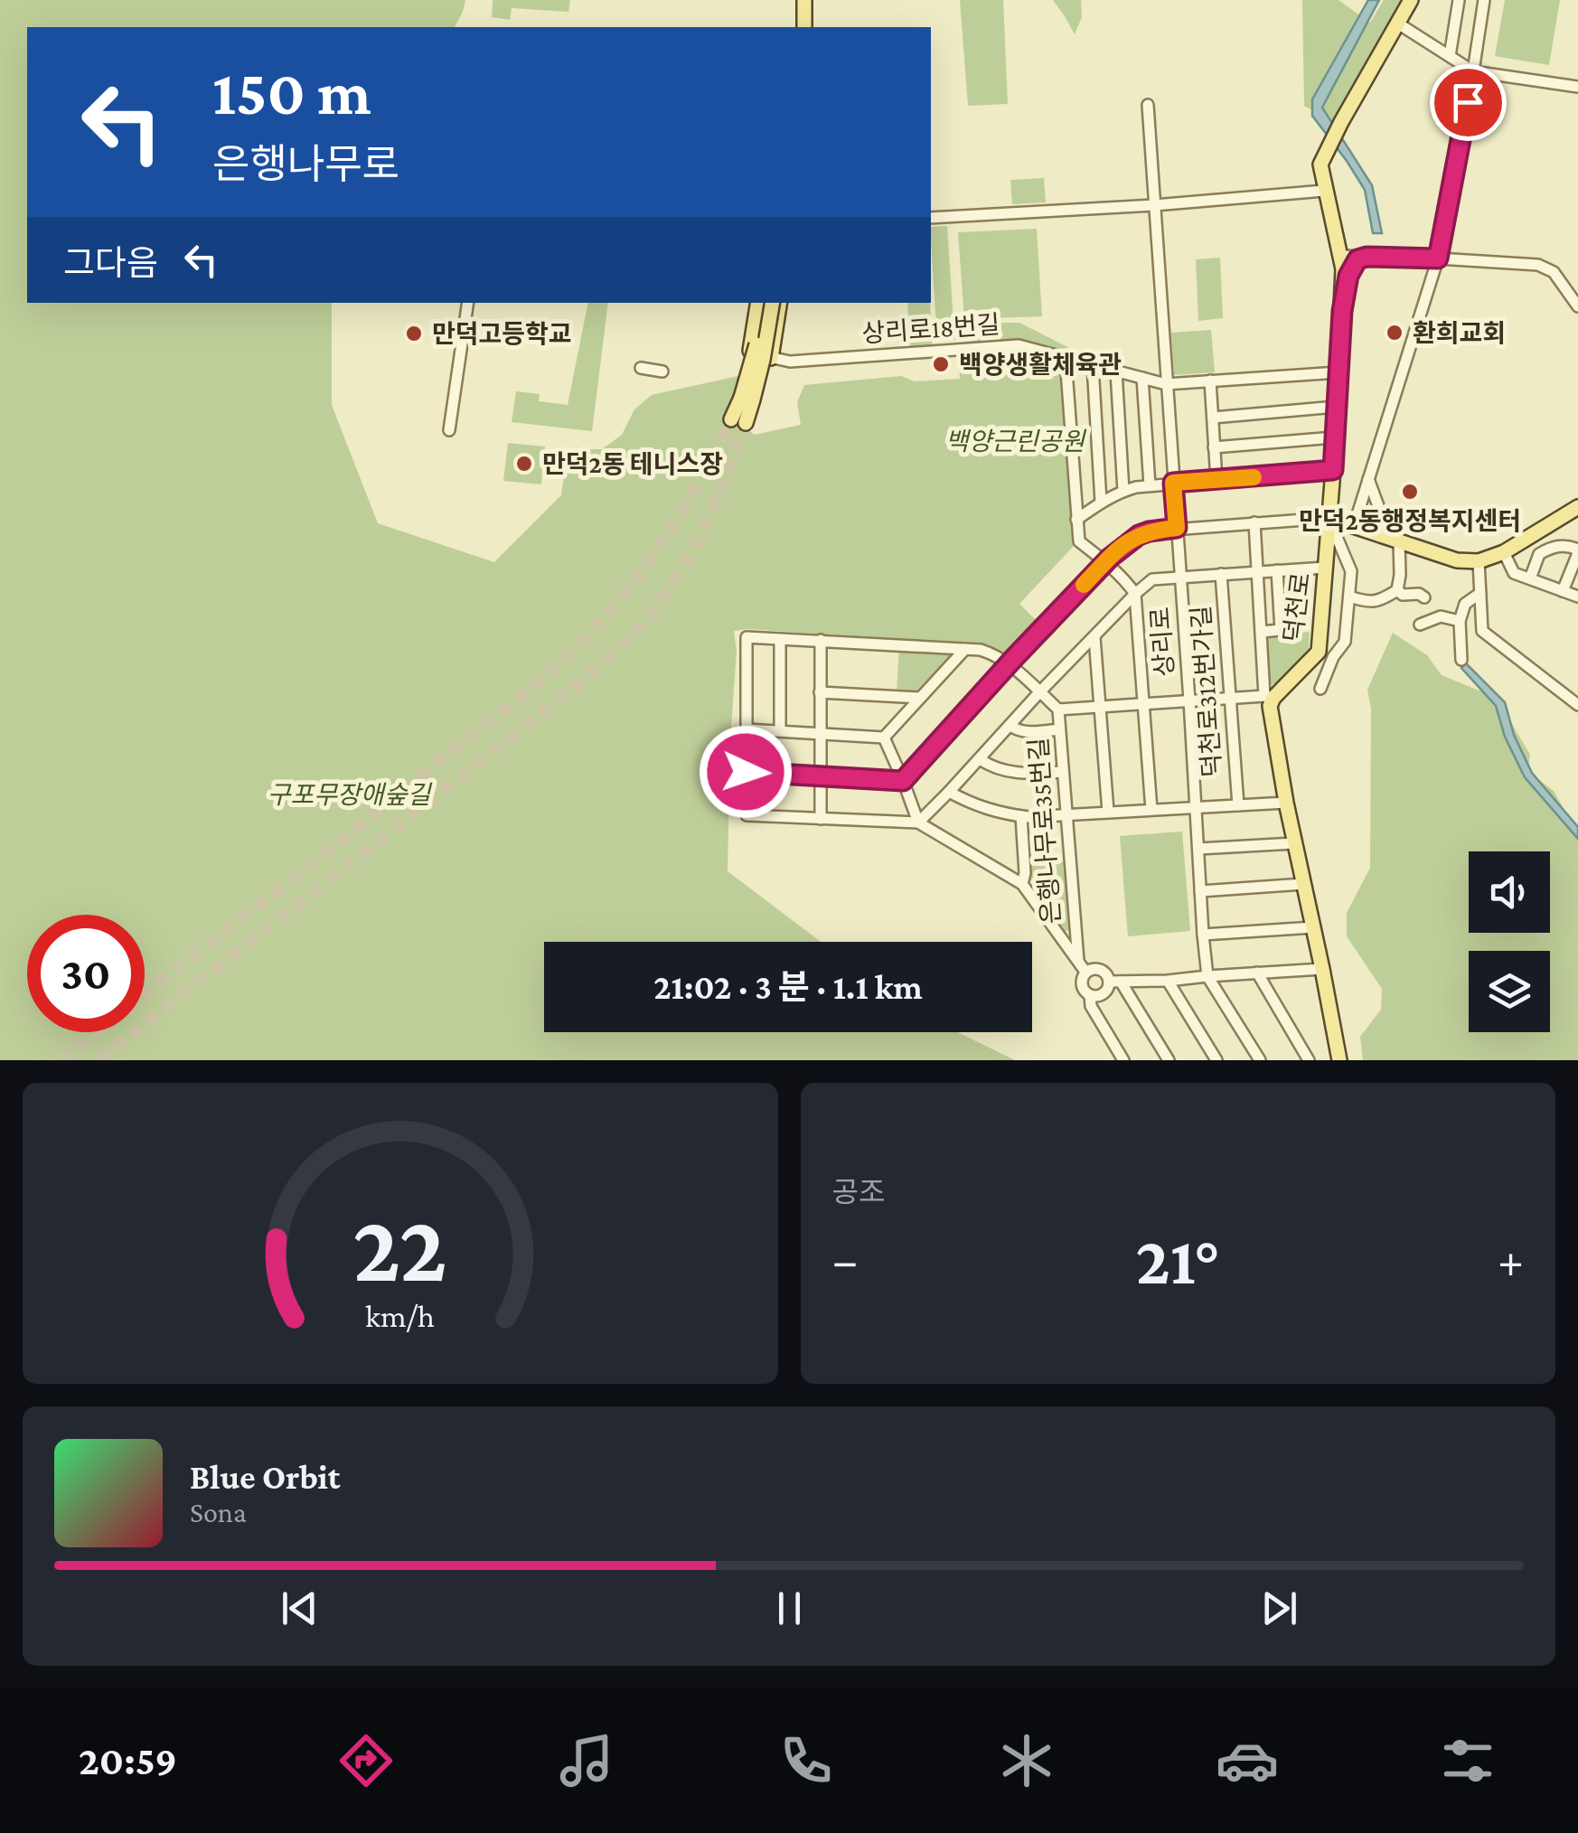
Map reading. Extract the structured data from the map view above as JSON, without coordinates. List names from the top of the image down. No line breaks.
{"streets":{"main road":["덕천로"],"street":["상리로18번길","상리로","덕천로312번가길","은행나무로35번길"]},"crossings":[["상리로18번길","덕천로"],["상리로18번길","상리로"]],"parks":["백양근린공원","구포무장애숲길"],"places":["환희교회","만덕고등학교","백양생활체육관","만덕2동 테니스장","만덕2동행정복지센터"],"page":{"turn":["150 m","은행나무로"],"then":"그다음","limit":"30","trip":"21:02 · 3 분 · 1.1 km","tile":"공조","heat":["−","21°","+"],"song":["Blue Orbit","Sona"],"tabs":"20:59","gauge":["22","km/h"]}}
